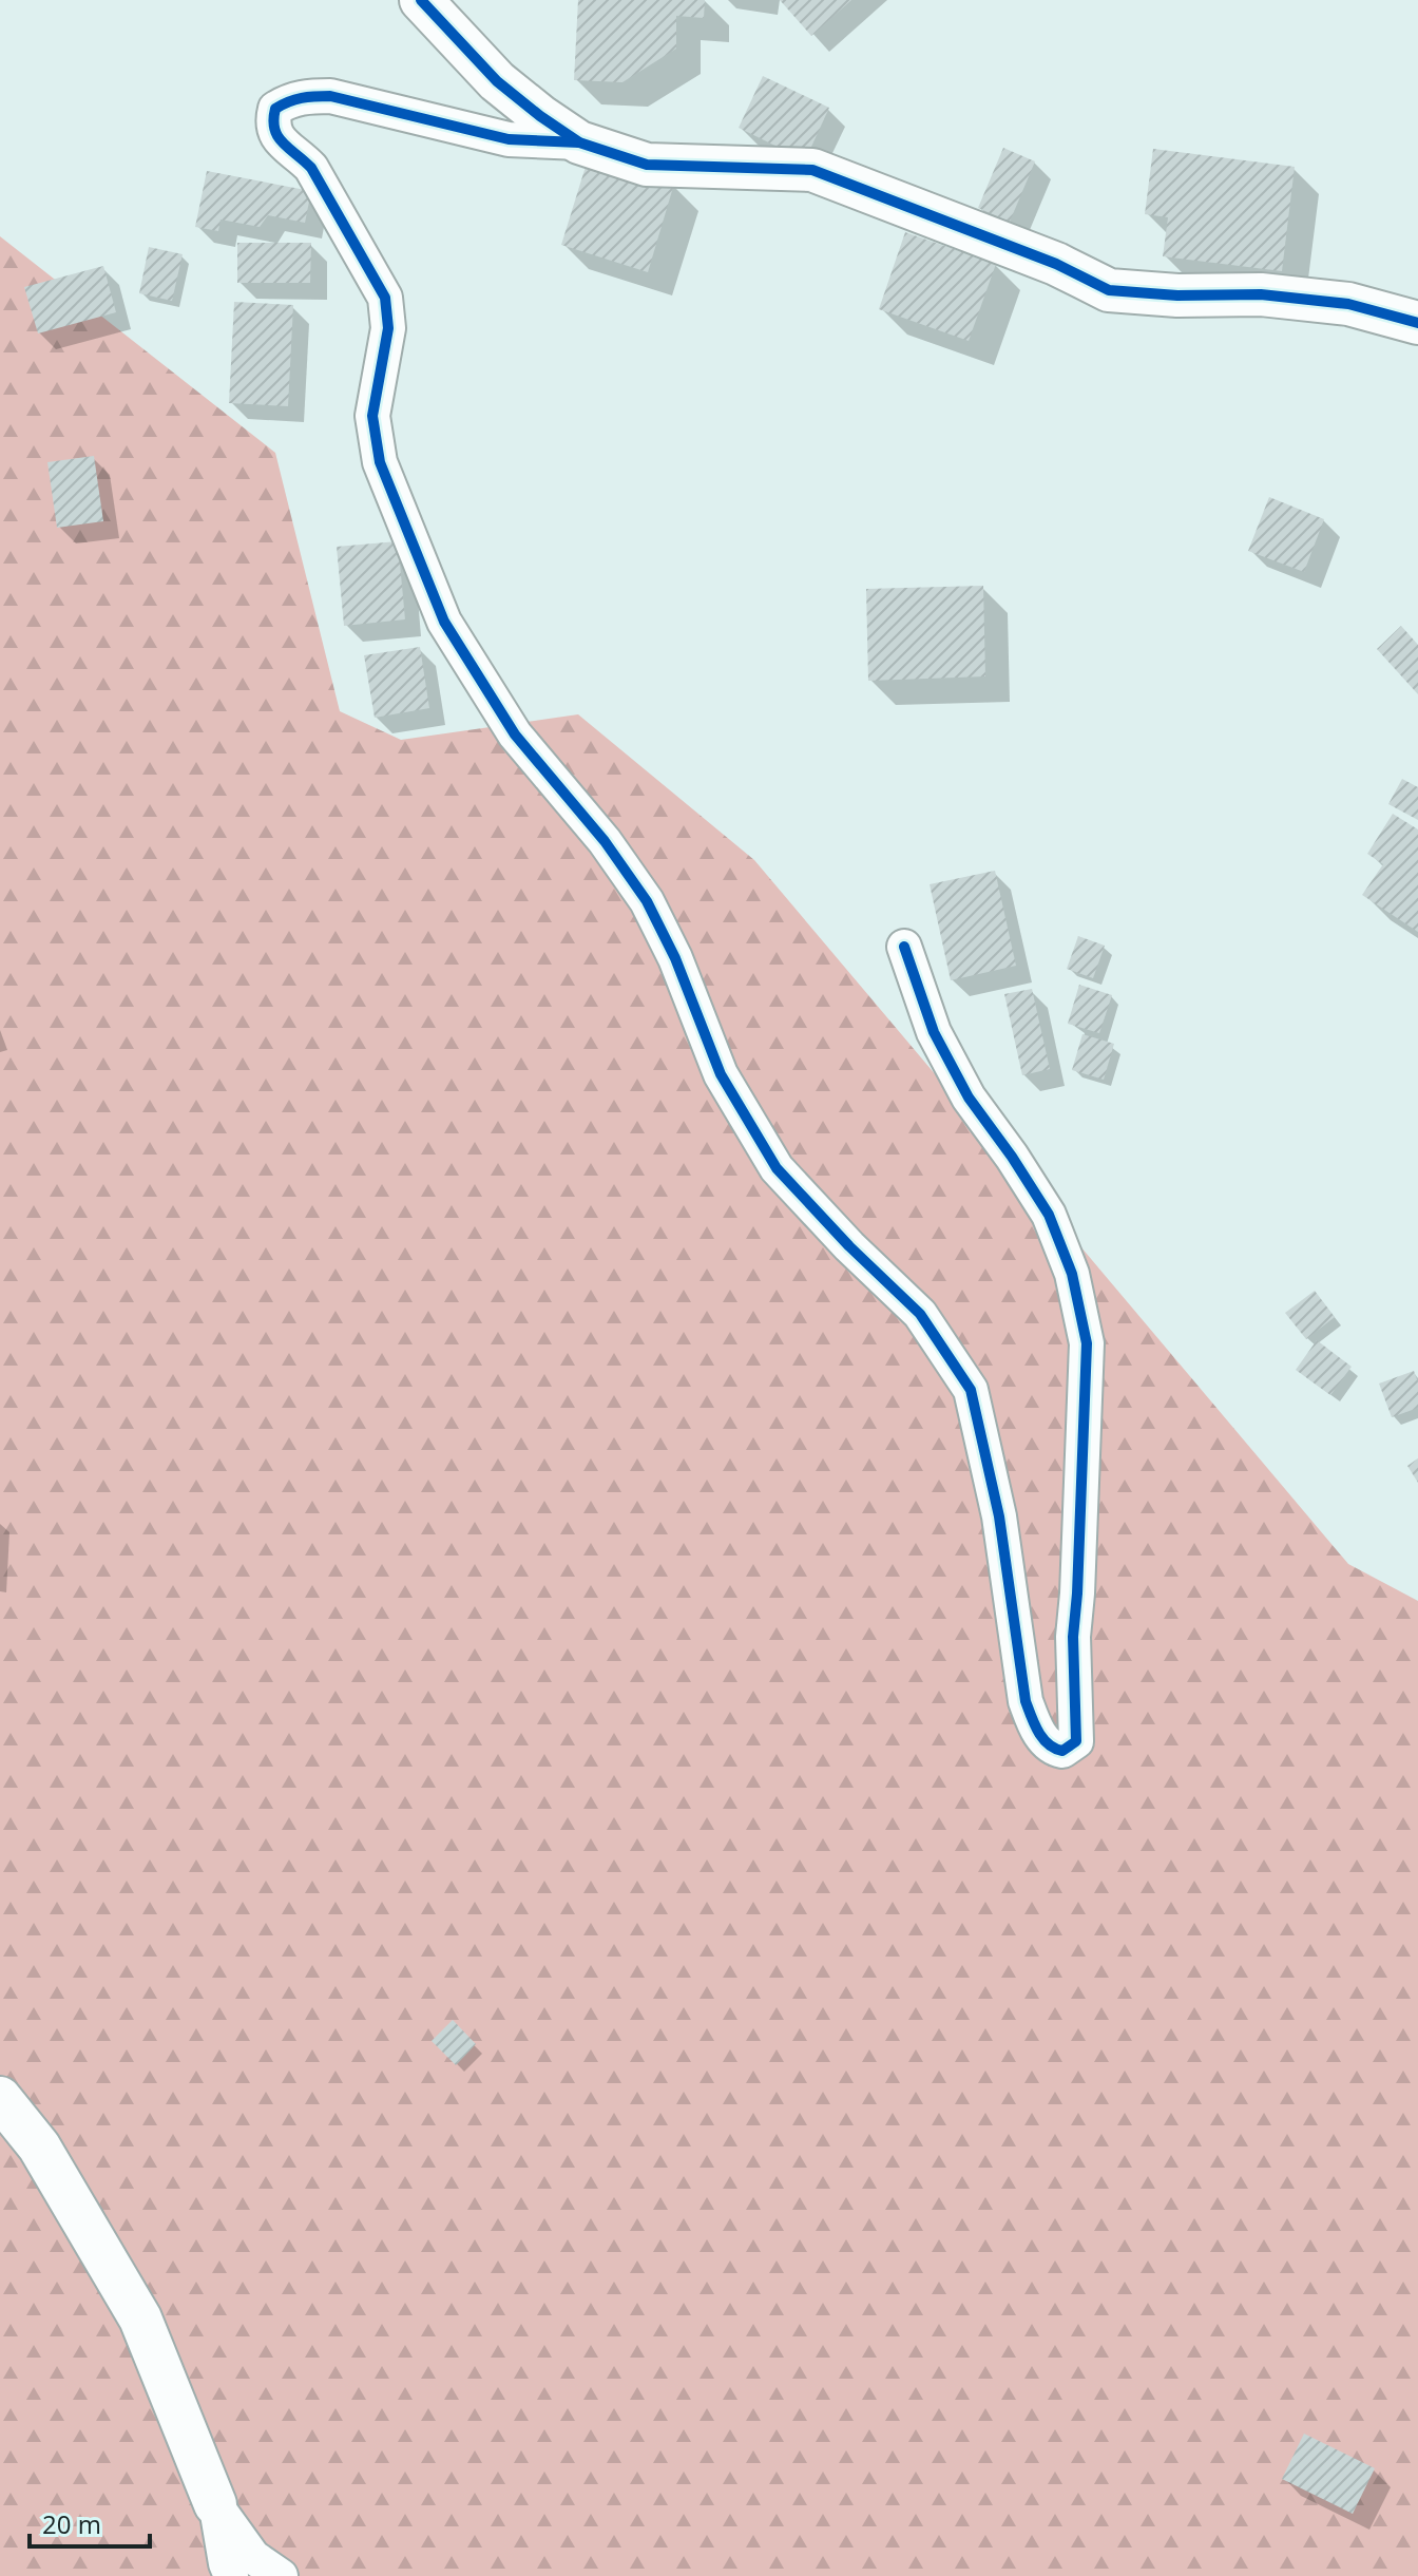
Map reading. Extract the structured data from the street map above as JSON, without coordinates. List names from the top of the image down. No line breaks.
{"scale_bar":"20 m"}
